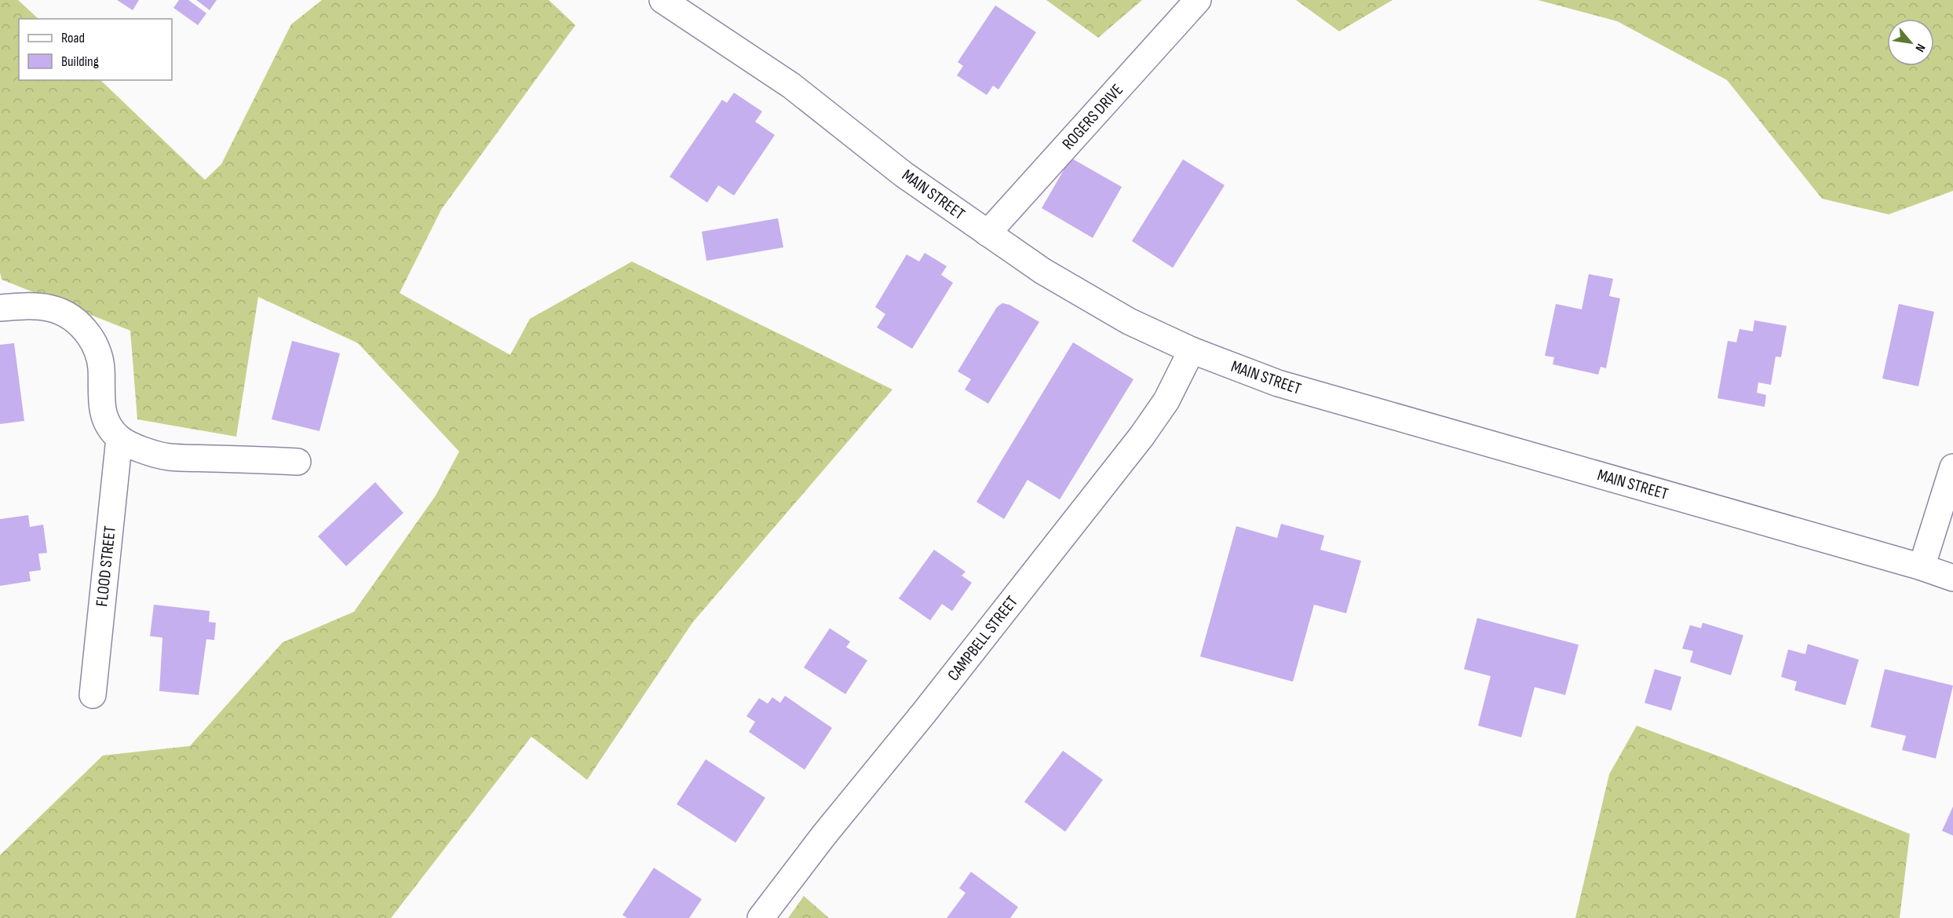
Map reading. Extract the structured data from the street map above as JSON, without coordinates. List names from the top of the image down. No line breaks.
{"streets":{"street":["ROGERS DRIVE","MAIN STREET","FLOOD STREET","CAMPBELL STREET"]},"crossings":[["ROGERS DRIVE","MAIN STREET"],["MAIN STREET","CAMPBELL STREET"]],"legend":["Road","Building"],"north":"bottom right"}
